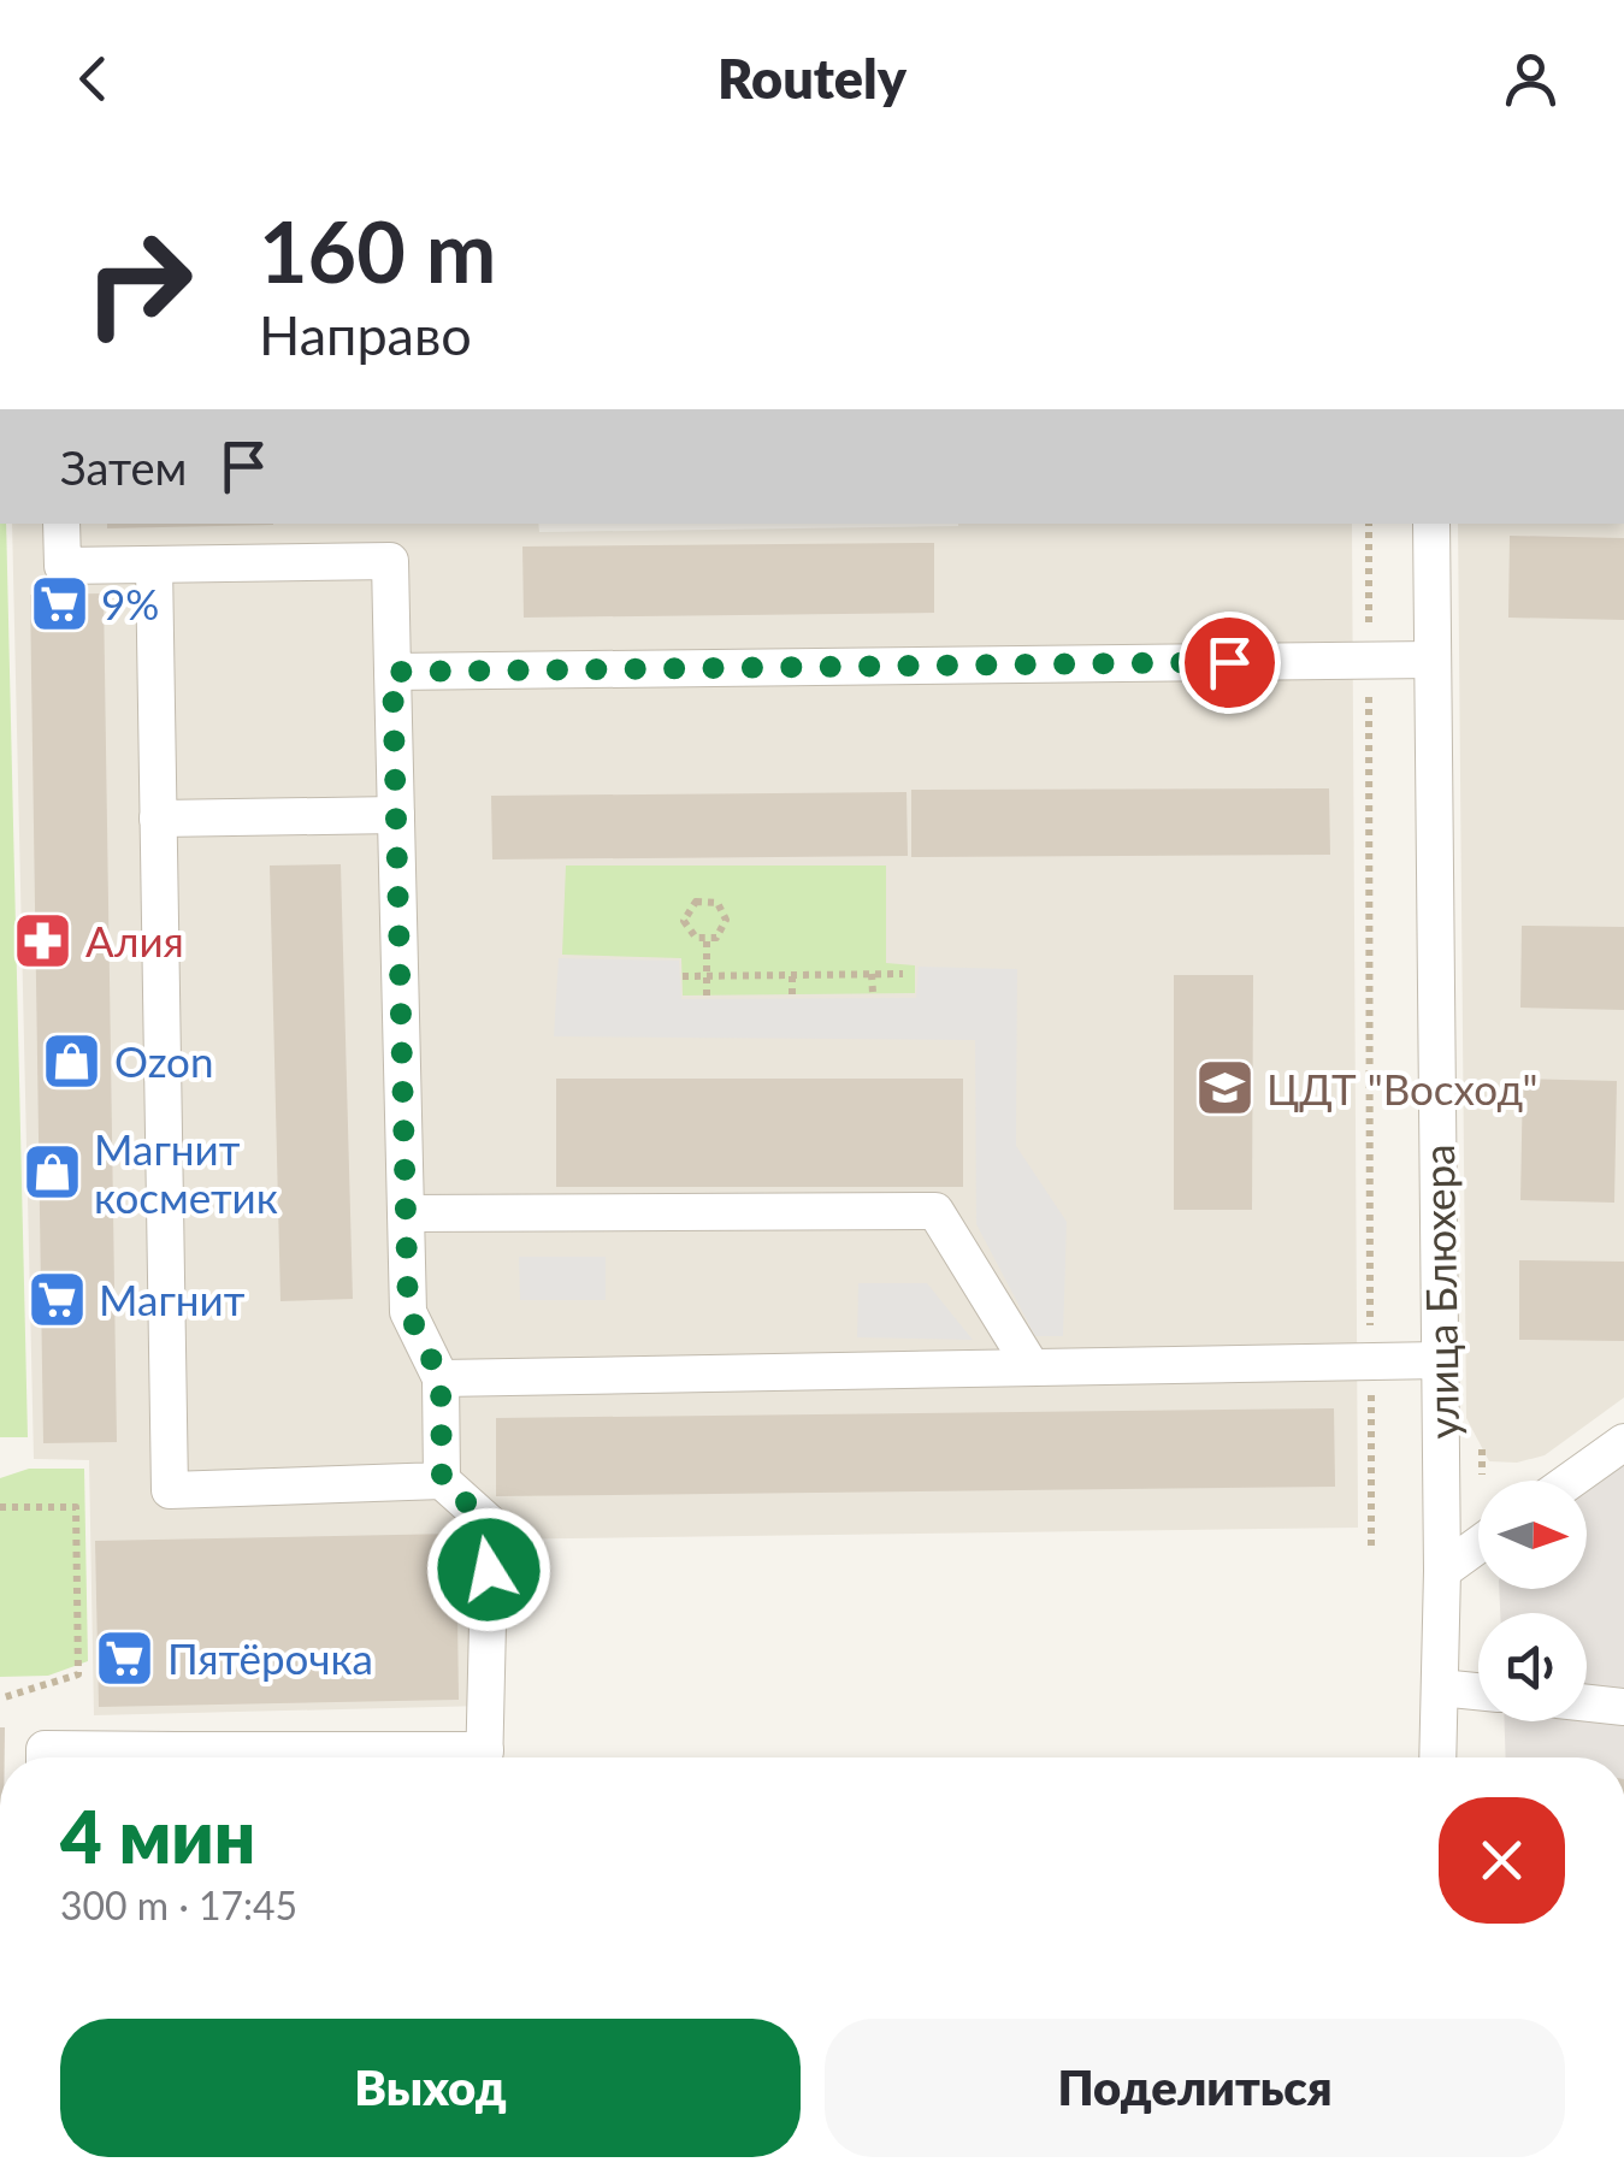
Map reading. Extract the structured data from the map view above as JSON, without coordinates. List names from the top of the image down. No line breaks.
{"streets":{"street":["улица Блюхера"]},"places":{"supermarket":["9%","Магнит","Пятёрочка"],"pharmacy":["Алия"],"shop":["Ozon","Магнит косметик"],"school or university":["ЦДТ \"Восход\""]},"north":"right","page":{"header":"Routely","turn":["160 m","Направо"],"then":"Затем","heading":["4 мин","300 m · 17:45"],"buttons":["Выход","Поделиться"]}}
